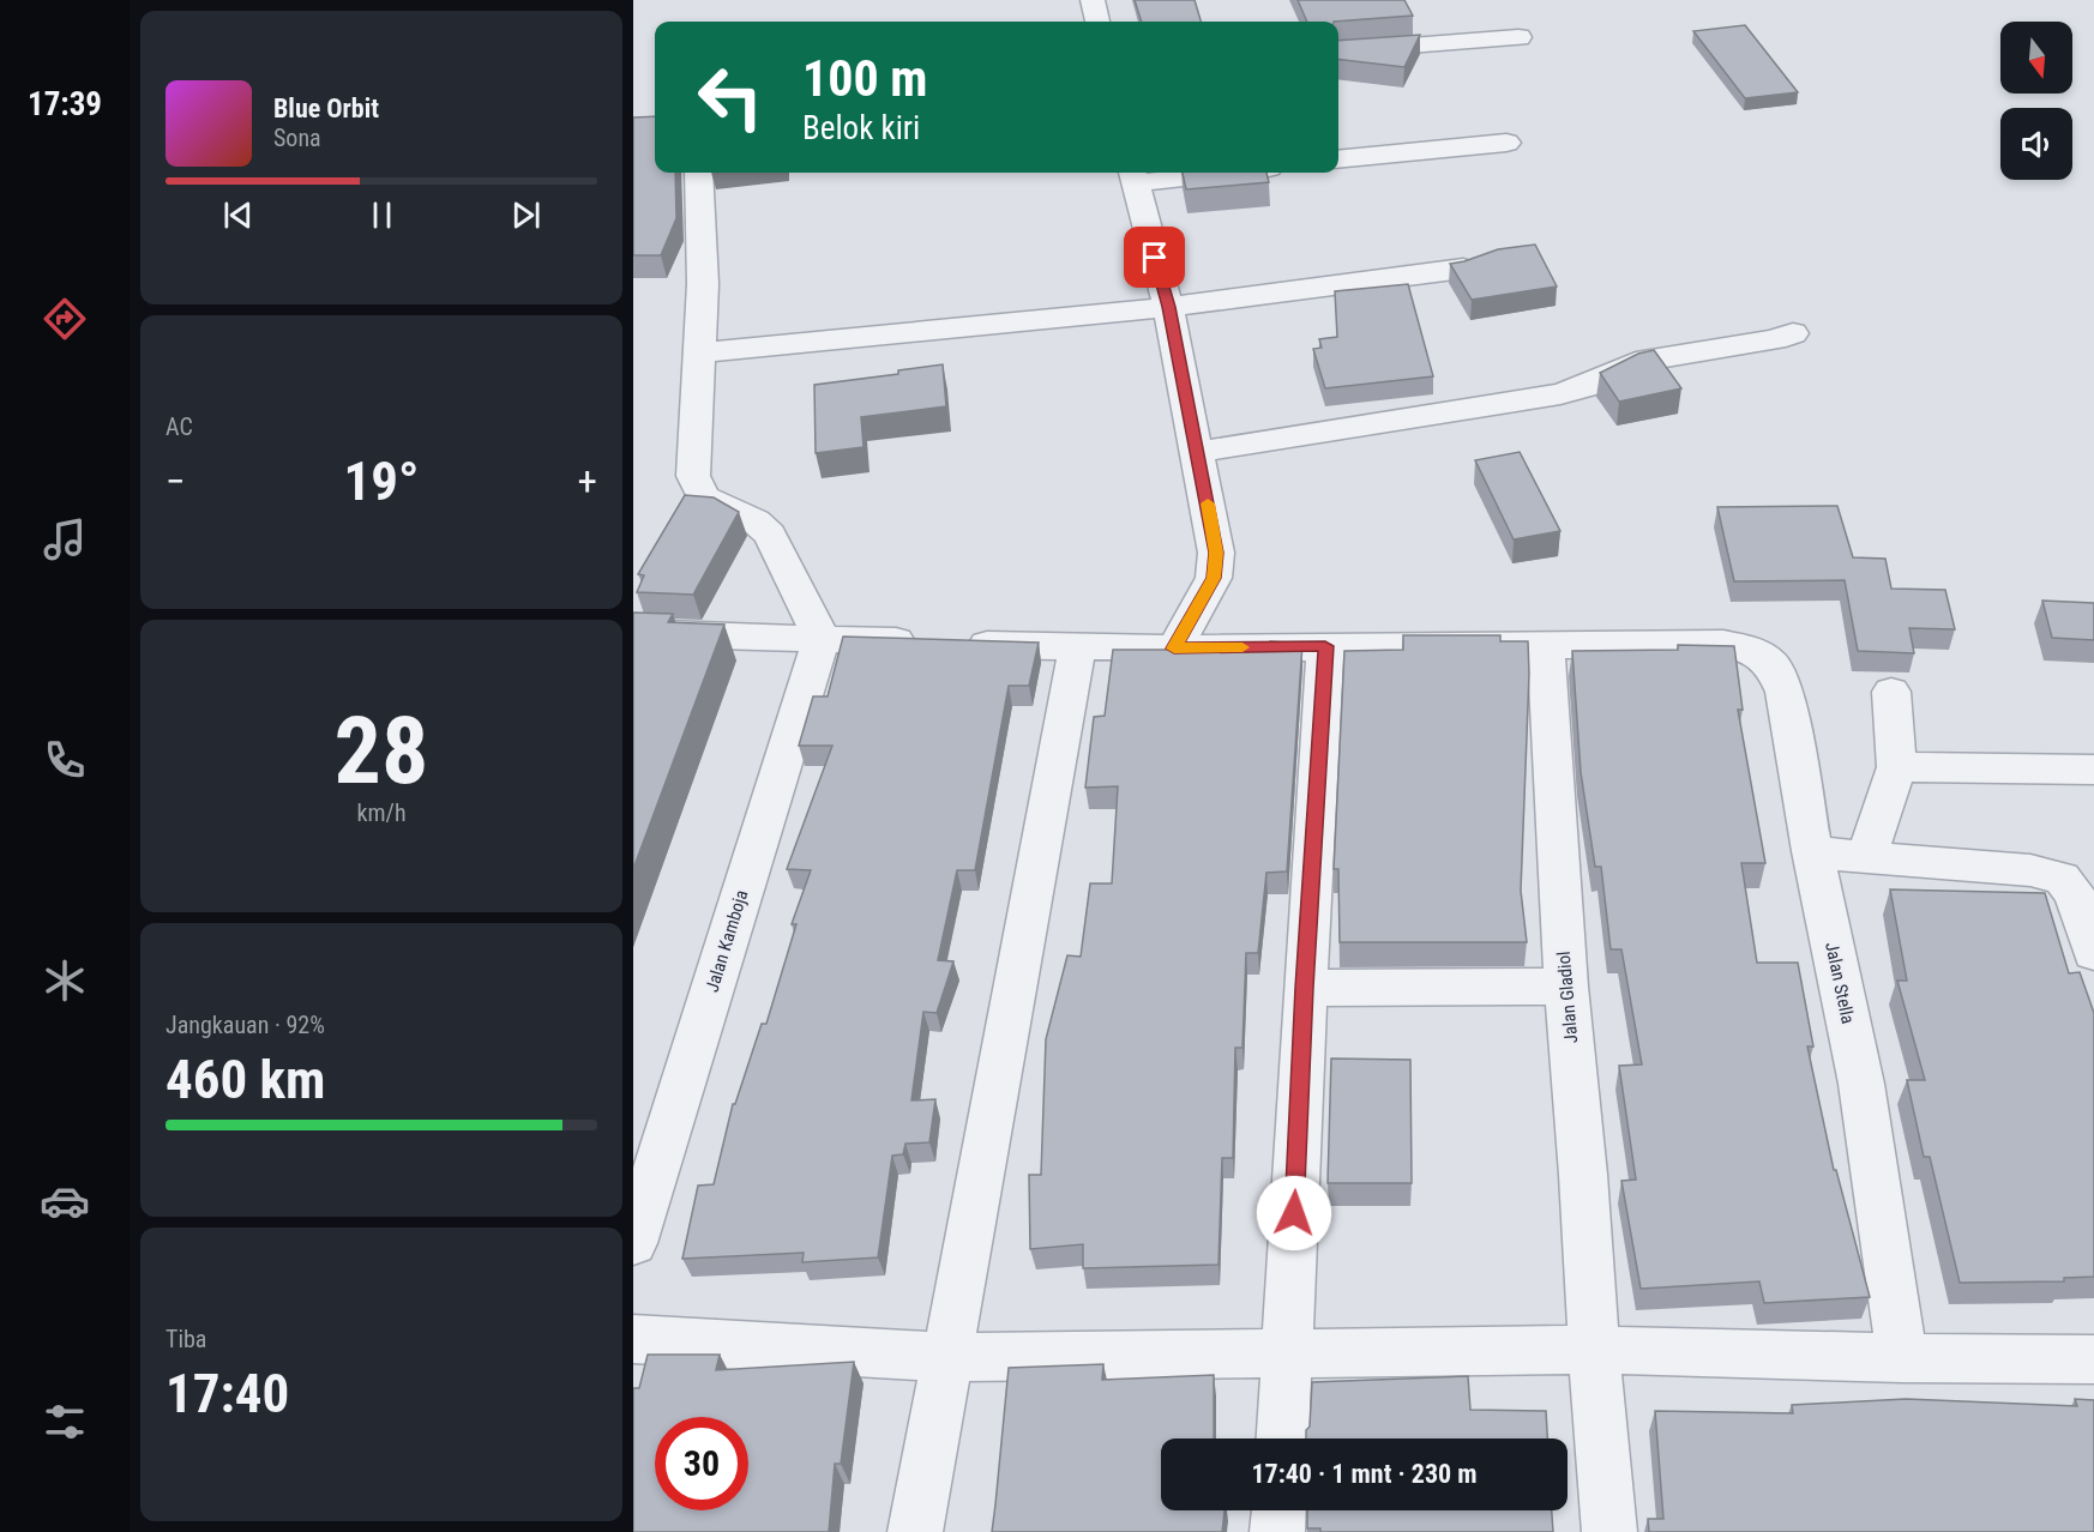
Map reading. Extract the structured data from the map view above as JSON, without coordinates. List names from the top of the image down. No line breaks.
{"streets":{"street":["Jalan Kamboja","Jalan Stella","Jalan Gladiol"]},"crossings":[["Jalan Kamboja","Jalan Stella"],["Jalan Stella","Jalan Gladiol"]],"north":"bottom","page":{"tabs":"17:39","turn":["100 m","Belok kiri"],"song":["Blue Orbit","Sona"],"tile":["AC",["28","km/h"],["Jangkauan · 92%","460 km"],["Tiba","17:40"]],"heat":["−","19°","+"],"limit":"30","trip":"17:40 · 1 mnt · 230 m"}}
